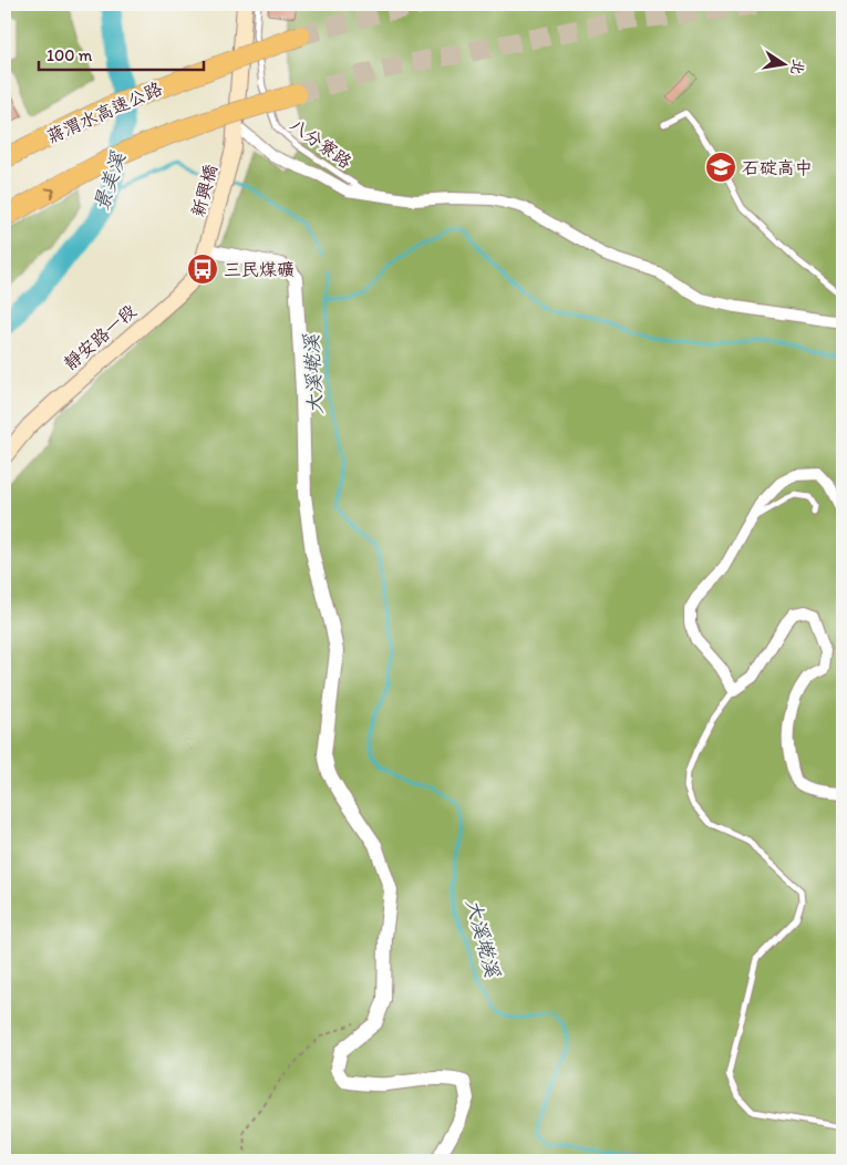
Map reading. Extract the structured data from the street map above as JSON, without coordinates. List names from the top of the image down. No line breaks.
{"streets":{"highway":["蔣渭水高速公路"],"main road":["新興橋","靜安路一段"],"lane":["八分寮路"]},"crossings":[["新興橋","靜安路一段"]],"water":["景美溪","大溪墘溪"],"places":{"school or university":["石碇高中"],"bus stop":["三民煤礦"]},"scale_bar":"100 m","north":"right"}
